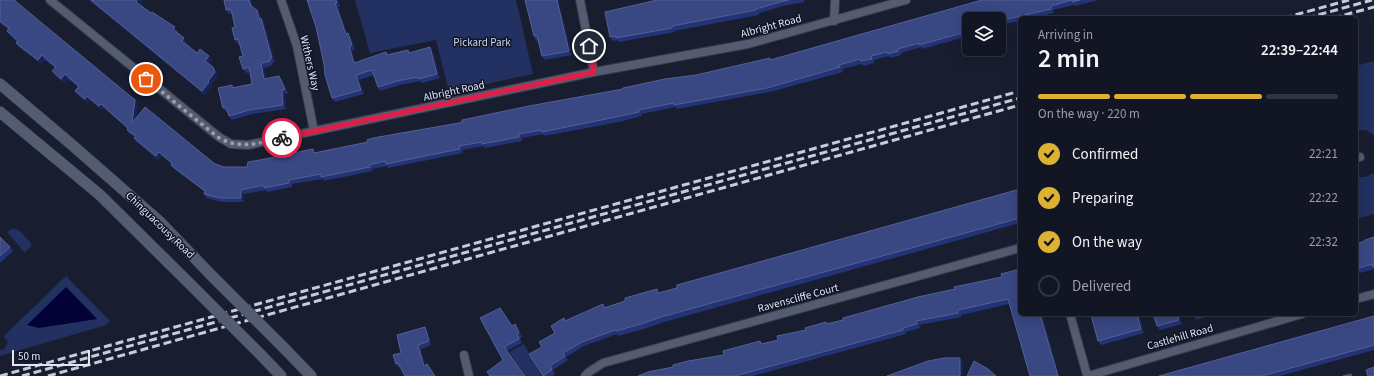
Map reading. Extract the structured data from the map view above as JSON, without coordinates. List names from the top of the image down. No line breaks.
{"streets":{"main road":["Chinguacousy Road"],"street":["Albright Road","Withers Way","Ravenscliffe Court","Castlehill Road"]},"crossings":[["Albright Road","Withers Way"]],"parks":["Pickard Park"],"scale_bar":"50 m","page":{"heading":["2 min","Arriving in","22:39–22:44"],"bar":"On the way · 220 m","list":[["Confirmed","22:21"],["Preparing","22:22"],["On the way","22:32"],"Delivered"],"scale":"50 m"}}
